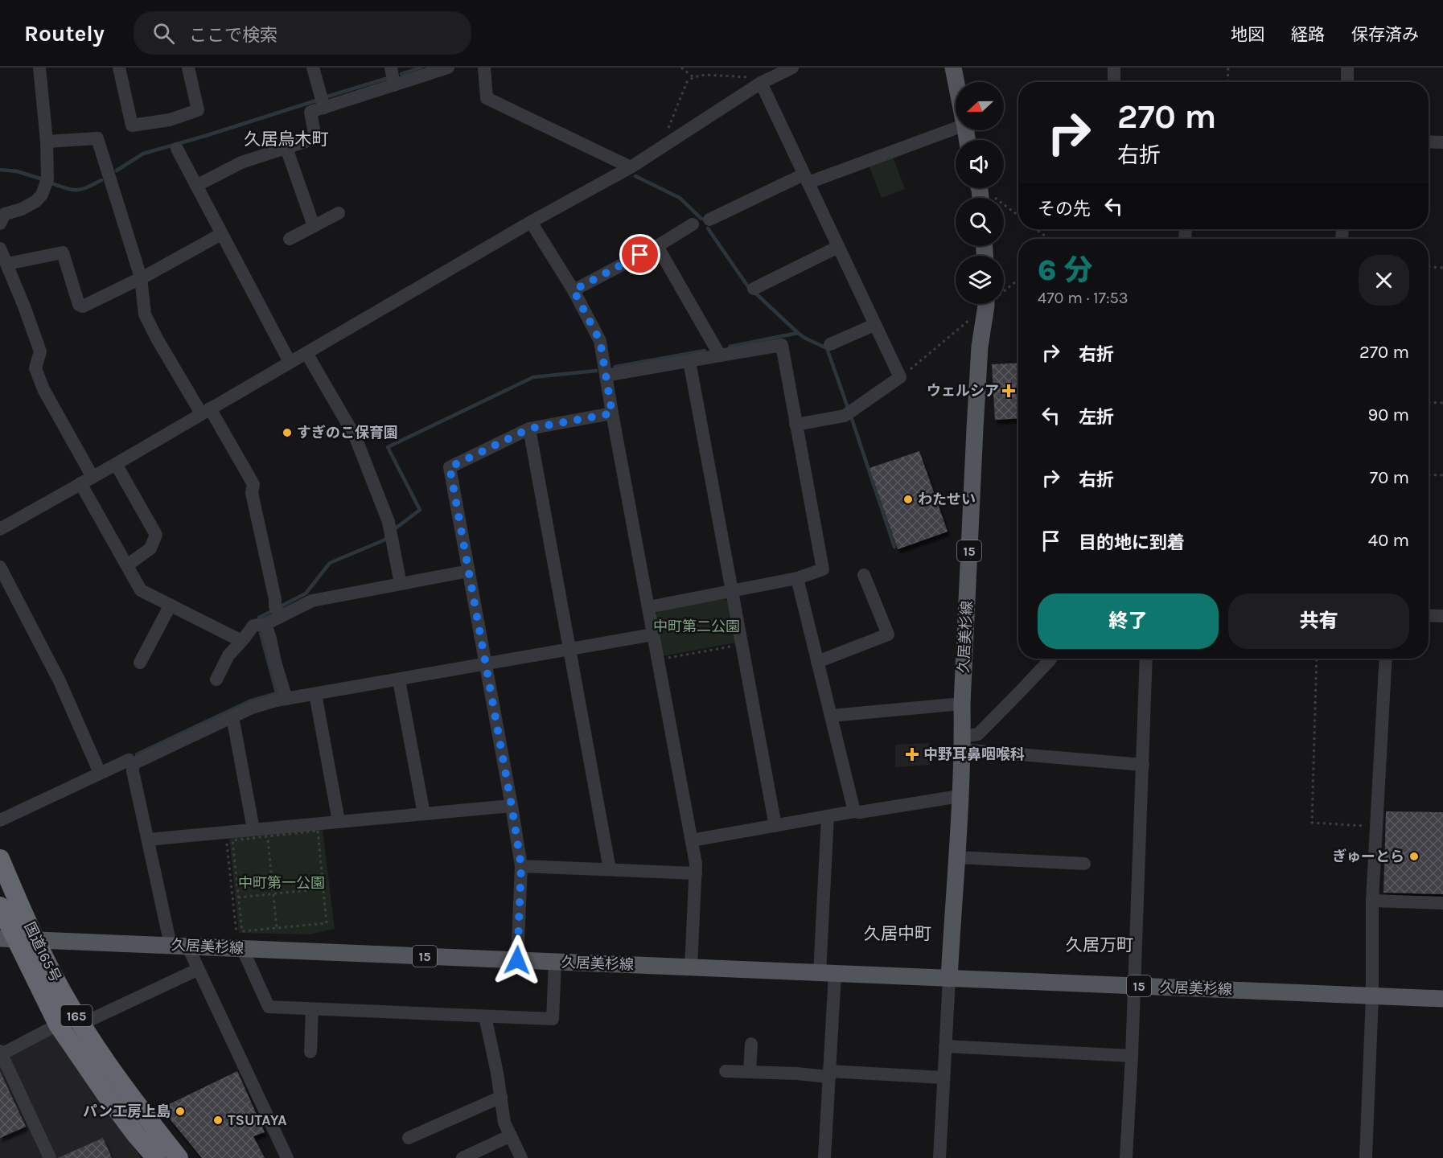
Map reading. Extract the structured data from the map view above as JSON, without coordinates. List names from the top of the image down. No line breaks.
{"streets":{"highway":["国道165号","165"],"main road":["15","久居美杉線"]},"crossings":[["久居美杉線","国道165号"]],"districts":["久居烏木町","久居中町","久居万町"],"parks":["中町第二公園","中町第一公園"],"places":{"health":["ウェルシア","中野耳鼻咽喉科"],"other":["すぎのこ保育園","わたせい","ぎゅーとら","パン工房上島","TSUTAYA"]},"north":"left","page":{"header":"Routely","search":"ここで検索","nav":["地図","経路","保存済み"],"turn":["270 m","右折"],"then":"その先","heading":["6 分","470 m · 17:53"],"list":[{"name":"右折","value":"270 m"},{"name":"左折","value":"90 m"},{"name":"右折","value":"70 m"},{"name":"目的地に到着","value":"40 m"}],"buttons":["終了","共有"]}}
